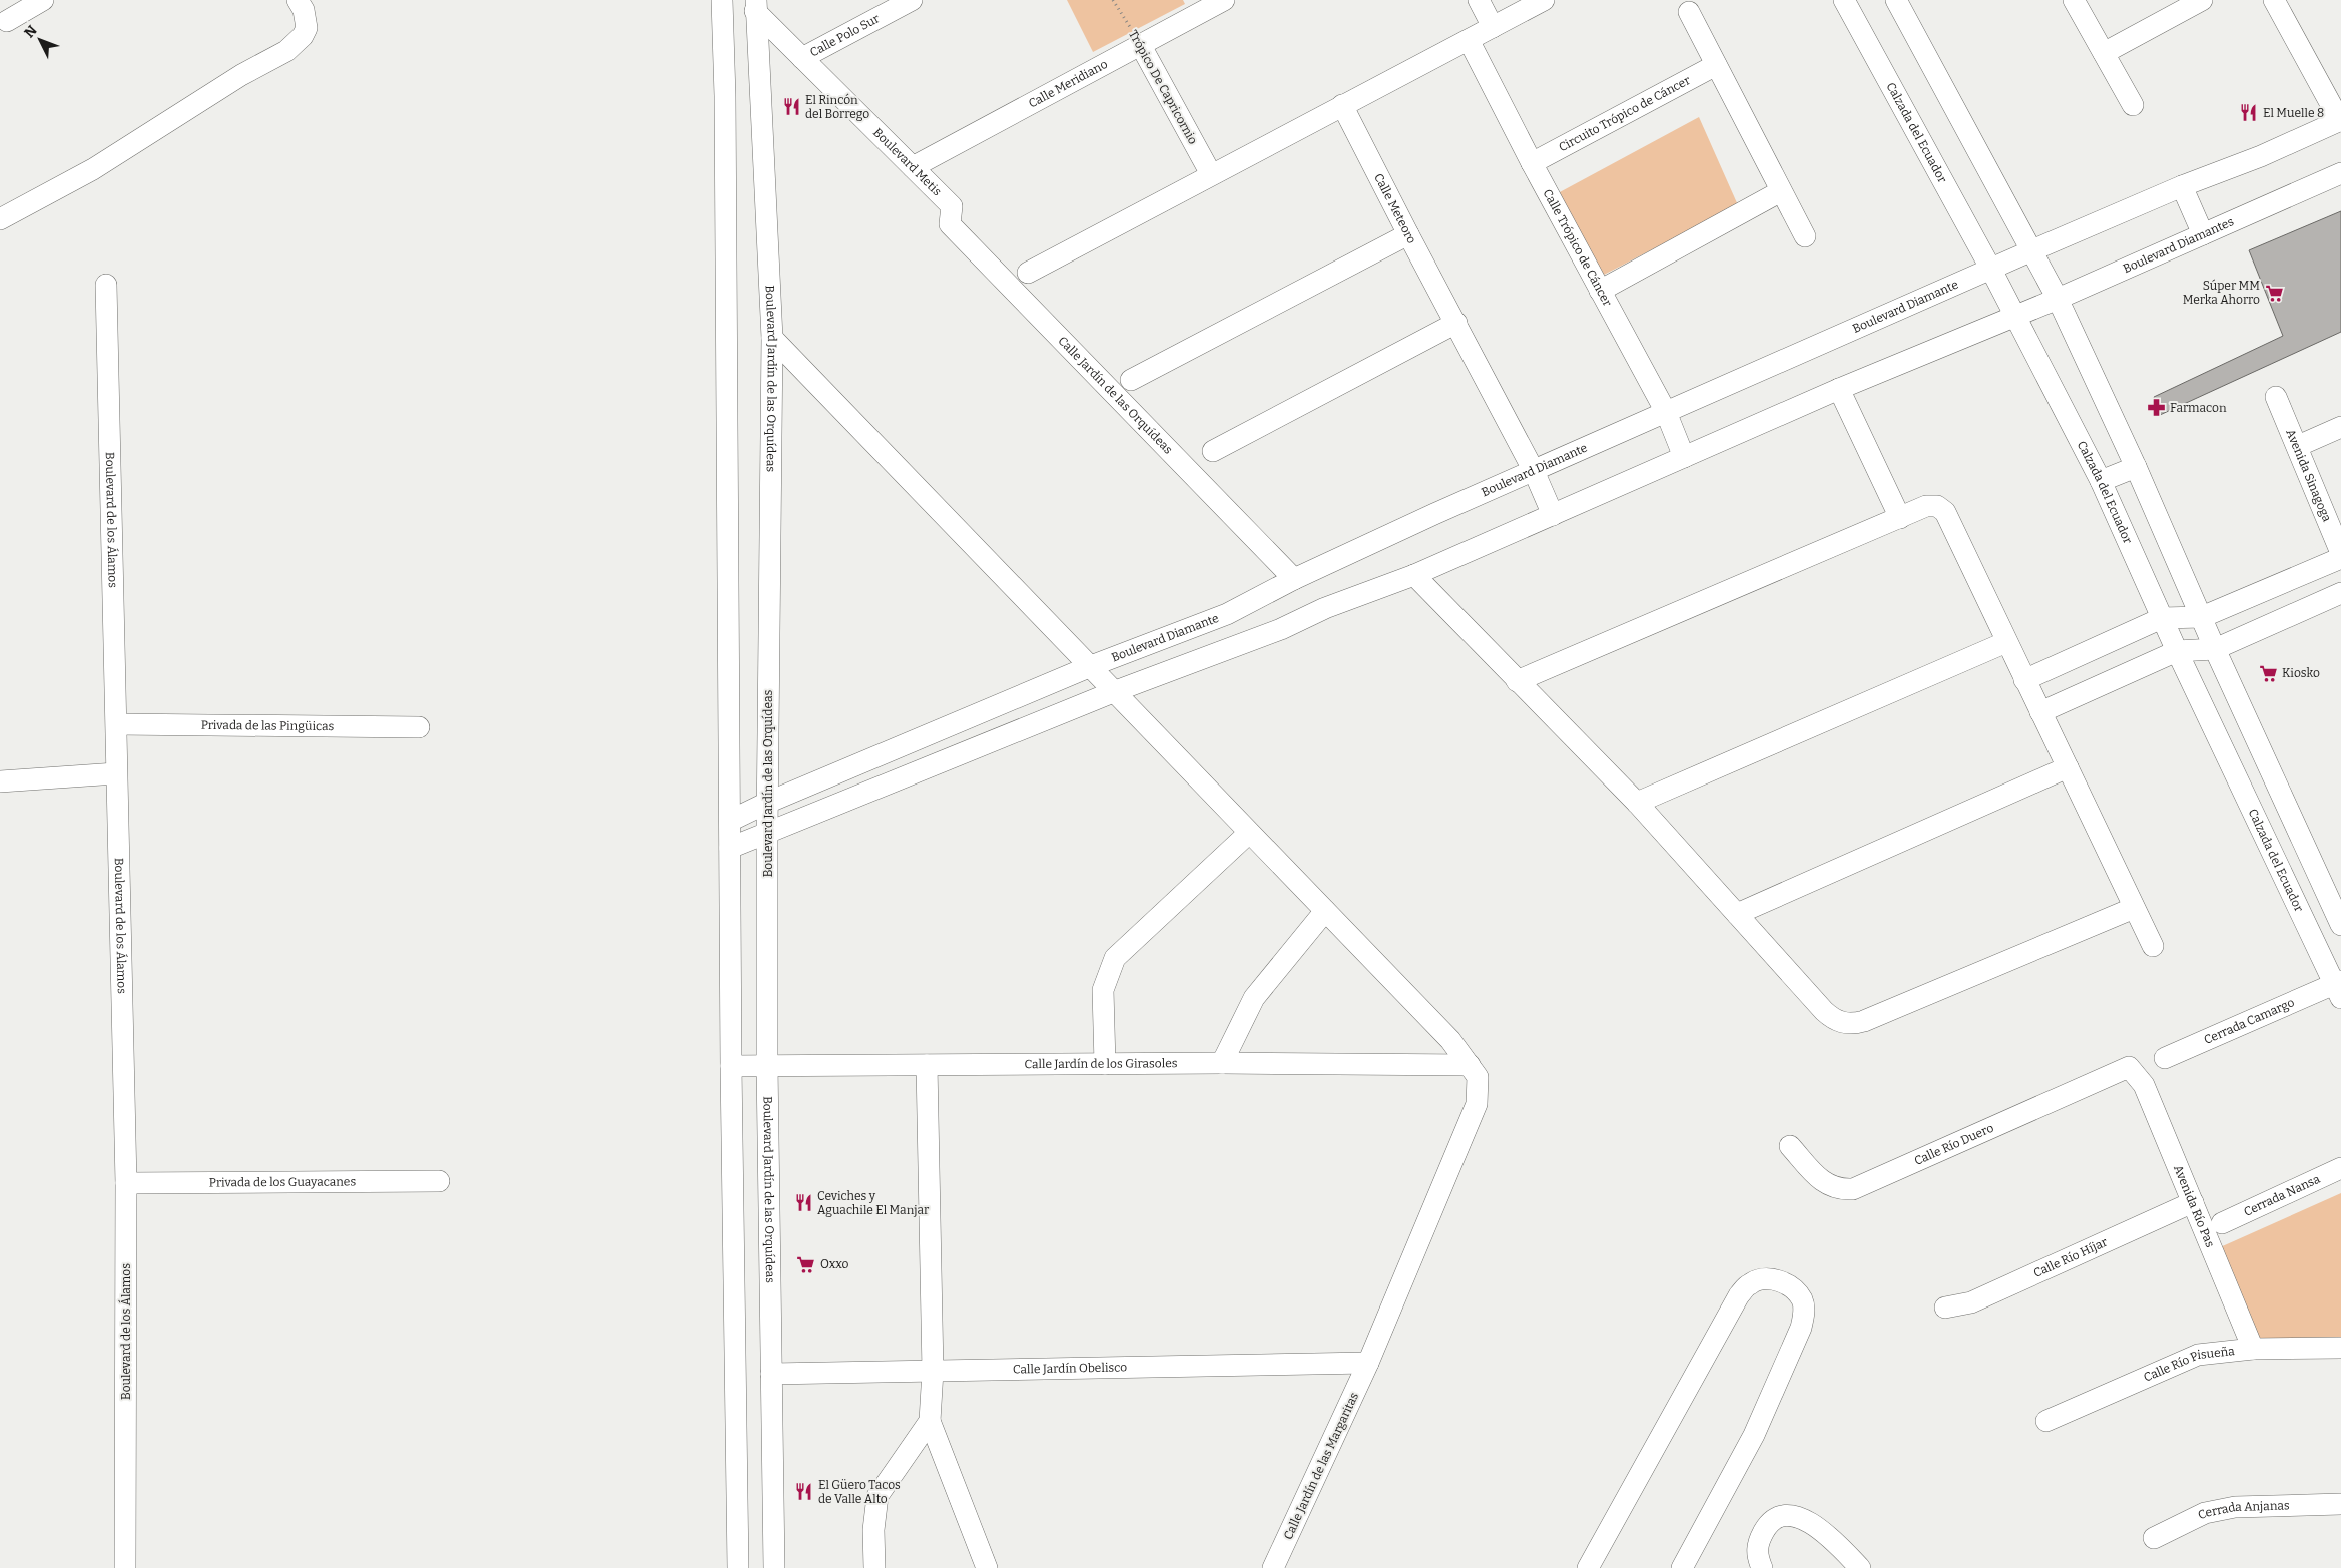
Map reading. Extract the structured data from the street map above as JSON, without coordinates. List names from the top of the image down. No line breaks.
{"streets":{"street":["Calle Polo Sur","Calle Meridiano","Trópico De Capricornio","Circuito Trópico de Cáncer","Calzada del Ecuador","Boulevard Metis","Calle Meteoro","Boulevard Diamantes","Calle Trópico de Cáncer","Boulevard Diamante","Boulevard Jardín de las Orquídeas","Calle Jardín de las Orquídeas","Avenida Sinagoga","Boulevard de los Álamos","Privada de las Pingüicas","Cerrada Camargo","Calle Jardín de los Girasoles","Calle Río Duero","Privada de los Guayacanes","Cerrada Nansa","Avenida Río Pas","Calle Río Híjar","Calle Río Pisueña","Calle Jardín Obelisco","Calle Jardín de las Margaritas","Cerrada Anjanas"]},"crossings":[["Calle Polo Sur","Boulevard Metis"],["Calle Meridiano","Trópico De Capricornio"],["Calle Meridiano","Boulevard Metis"],["Circuito Trópico de Cáncer","Calle Trópico de Cáncer"],["Calzada del Ecuador","Boulevard Diamantes"],["Calzada del Ecuador","Boulevard Diamante"],["Calzada del Ecuador","Cerrada Camargo"],["Boulevard Metis","Boulevard Jardín de las Orquídeas"],["Boulevard Metis","Calle Jardín de las Orquídeas"],["Calle Meteoro","Boulevard Diamante"],["Calle Trópico de Cáncer","Boulevard Diamante"],["Boulevard Diamante","Boulevard Jardín de las Orquídeas"],["Boulevard Diamante","Calle Jardín de las Orquídeas"],["Boulevard Jardín de las Orquídeas","Calle Jardín de los Girasoles"],["Boulevard Jardín de las Orquídeas","Calle Jardín Obelisco"],["Boulevard de los Álamos","Privada de las Pingüicas"],["Boulevard de los Álamos","Privada de los Guayacanes"],["Calle Jardín de los Girasoles","Calle Jardín de las Margaritas"],["Calle Río Duero","Avenida Río Pas"],["Avenida Río Pas","Calle Río Híjar"],["Avenida Río Pas","Calle Río Pisueña"],["Calle Jardín Obelisco","Calle Jardín de las Margaritas"]],"places":{"restaurant":["El Rincón del Borrego","El Muelle 8","Ceviches y Aguachile El Manjar","El Güero Tacos de Valle Alto"],"supermarket":["Súper MM Merka Ahorro","Kiosko","Oxxo"],"pharmacy":["Farmacon"]},"north":"top left"}
